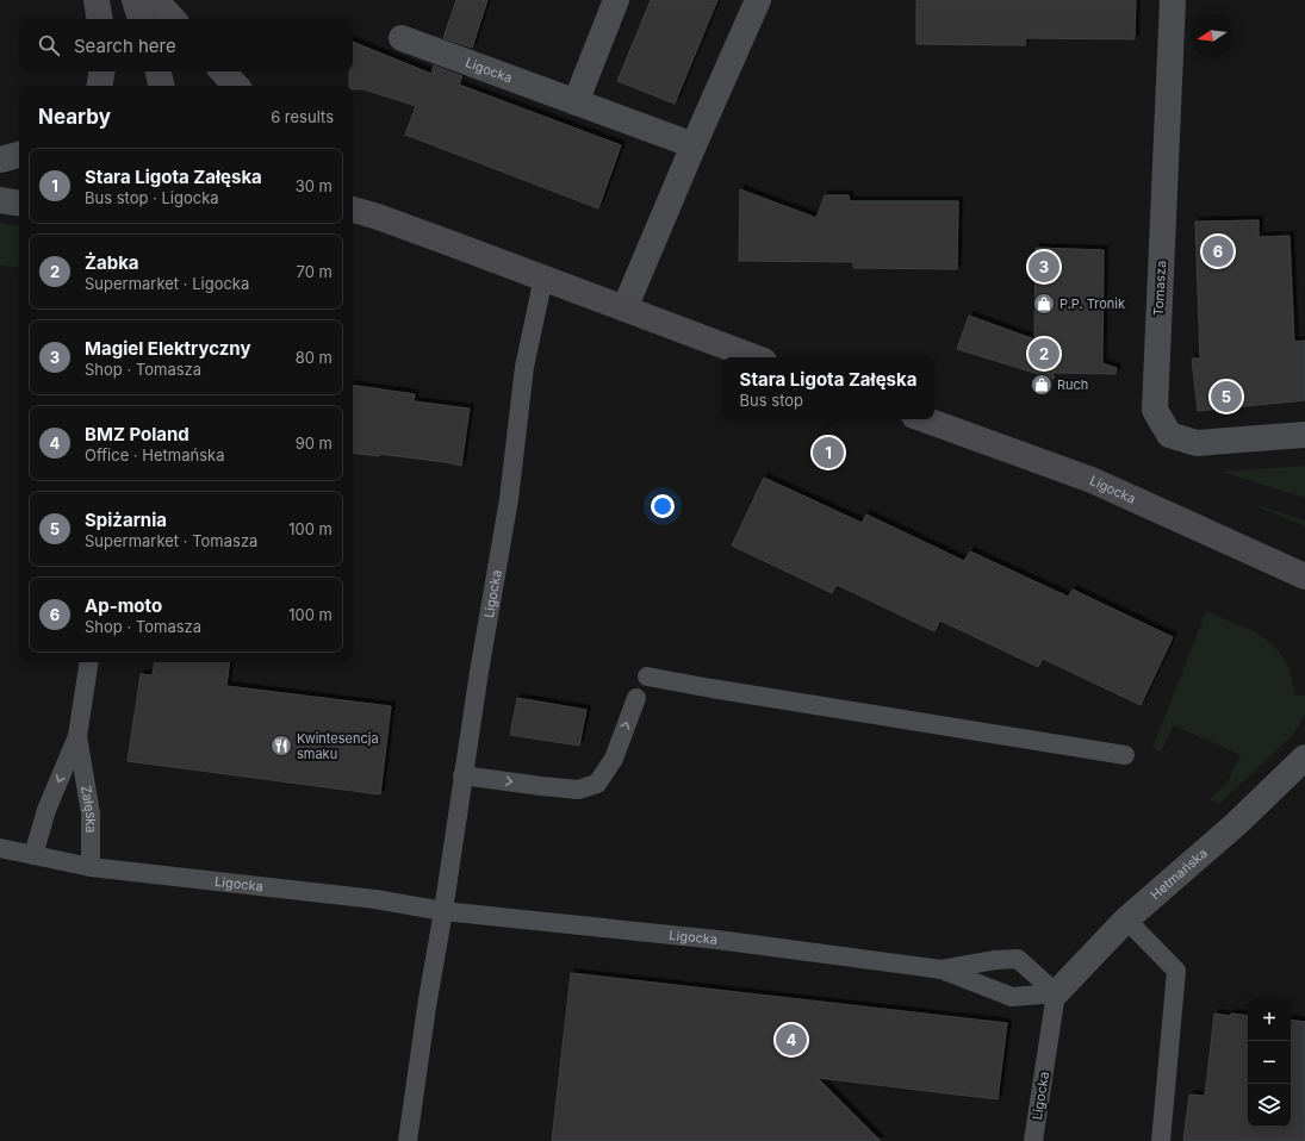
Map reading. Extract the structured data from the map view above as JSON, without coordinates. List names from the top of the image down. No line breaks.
{"streets":{"street":["Ligocka","Tomasza","Hetmańska"],"lane":["Załęska"]},"crossings":[["Ligocka","Załęska"],["Ligocka","Hetmańska"]],"places":{"shop":["P.P. Tronik","Ruch"],"restaurant":["Kwintesencja smaku"]},"north":"left","page":{"search":"Search here","heading":["Nearby","6 results"],"list":[{"mark":"1","name":"Stara Ligota Załęska","note":"Bus stop · Ligocka","value":"30 m"},{"mark":"2","name":"Żabka","note":"Supermarket · Ligocka","value":"70 m"},{"mark":"3","name":"Magiel Elektryczny","note":"Shop · Tomasza","value":"80 m"},{"mark":"4","name":"BMZ Poland","note":"Office · Hetmańska","value":"90 m"},{"mark":"5","name":"Spiżarnia","note":"Supermarket · Tomasza","value":"100 m"},{"mark":"6","name":"Ap-moto","note":"Shop · Tomasza","value":"100 m"}],"pins":["6","3","2","5","1","4"],"popup":["Stara Ligota Załęska","Bus stop"],"map_buttons":["+","−"]}}
